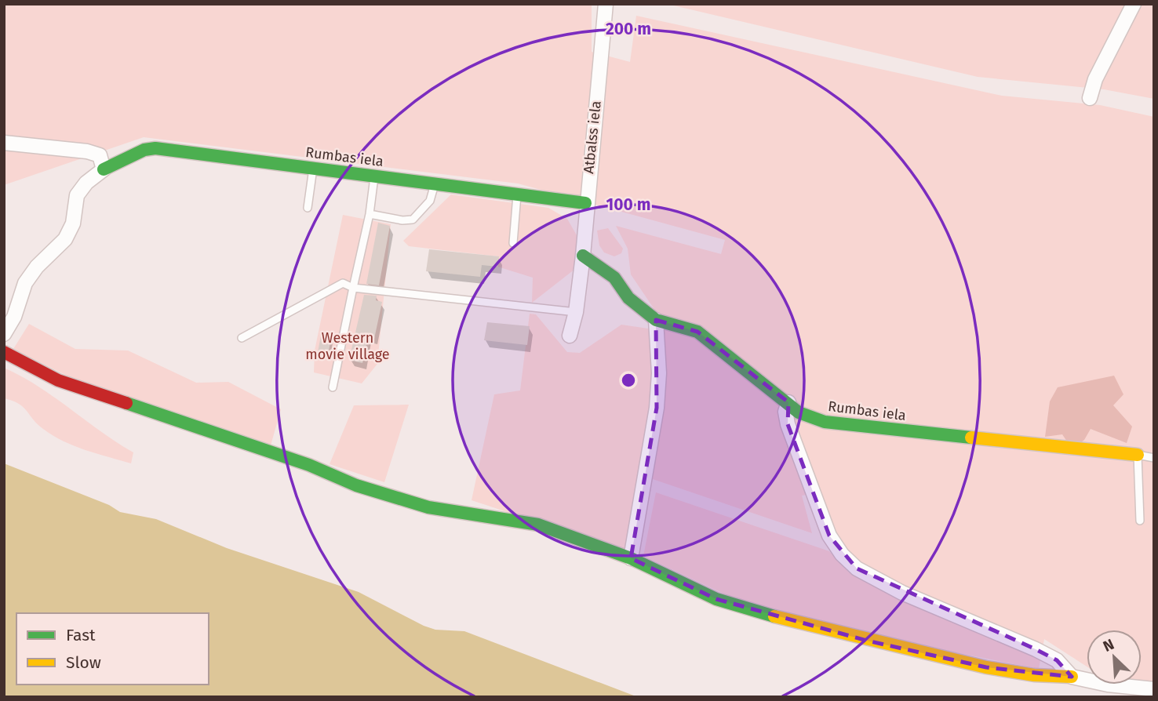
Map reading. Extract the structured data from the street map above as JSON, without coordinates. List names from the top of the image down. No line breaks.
{"streets":{"street":["Atbalss iela","Rumbas iela"]},"crossings":[["Atbalss iela","Rumbas iela"]],"parks":["Western movie village"],"legend":["Fast","Slow"],"north":"top left","rings":["200 m","100 m"]}
